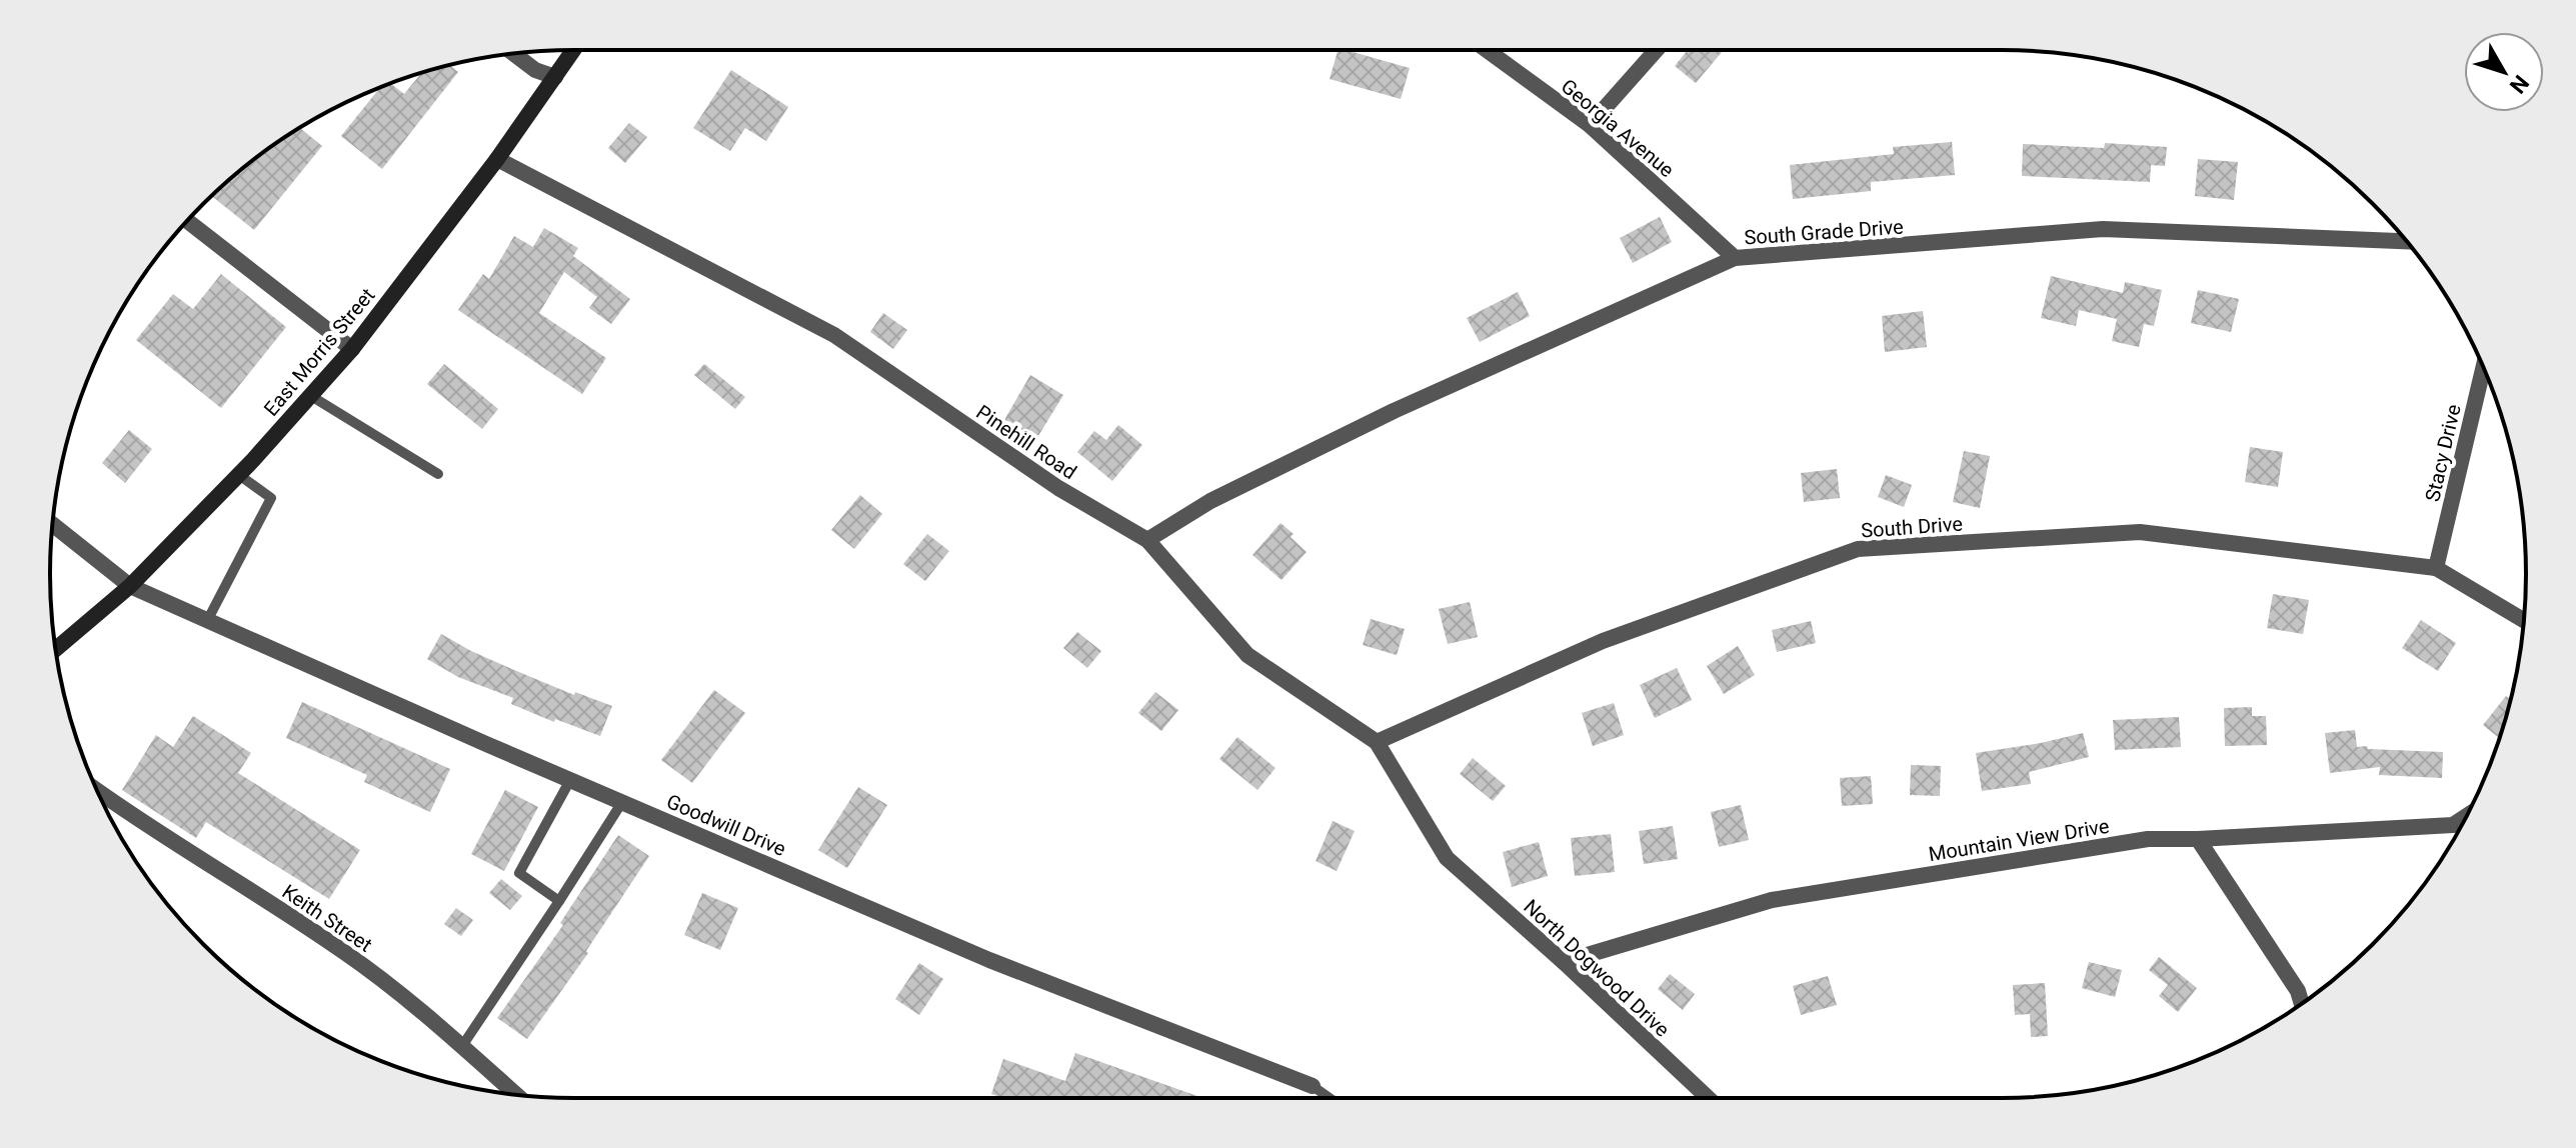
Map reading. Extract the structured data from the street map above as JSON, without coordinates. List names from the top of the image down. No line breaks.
{"streets":{"main road":["East Morris Street"],"street":["Georgia Avenue","South Grade Drive","Pinehill Road","Stacy Drive","South Drive","Goodwill Drive","Mountain View Drive","Keith Street","North Dogwood Drive"]},"crossings":[["Georgia Avenue","South Grade Drive"],["South Grade Drive","Pinehill Road"],["East Morris Street","Pinehill Road"],["East Morris Street","Goodwill Drive"],["Pinehill Road","South Drive"],["Pinehill Road","North Dogwood Drive"],["Stacy Drive","South Drive"],["Mountain View Drive","North Dogwood Drive"]],"north":"bottom right"}
